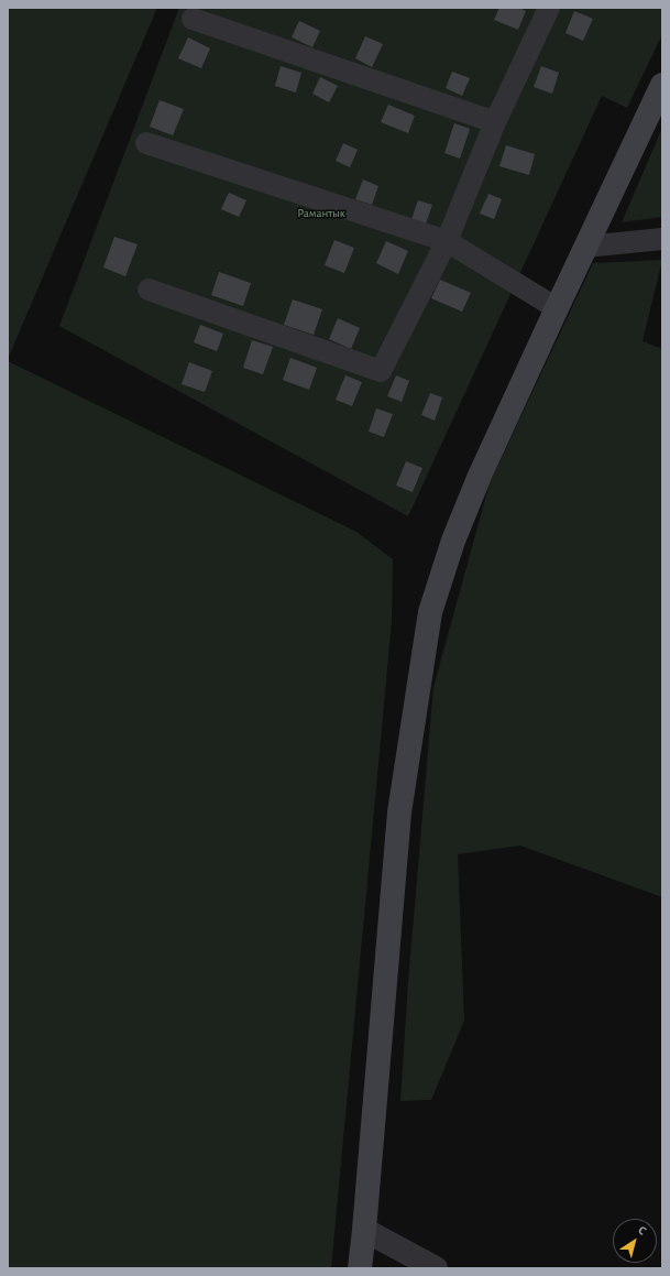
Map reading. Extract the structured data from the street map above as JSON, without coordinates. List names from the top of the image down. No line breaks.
{"parks":["Рамантык"],"north":"top right"}
